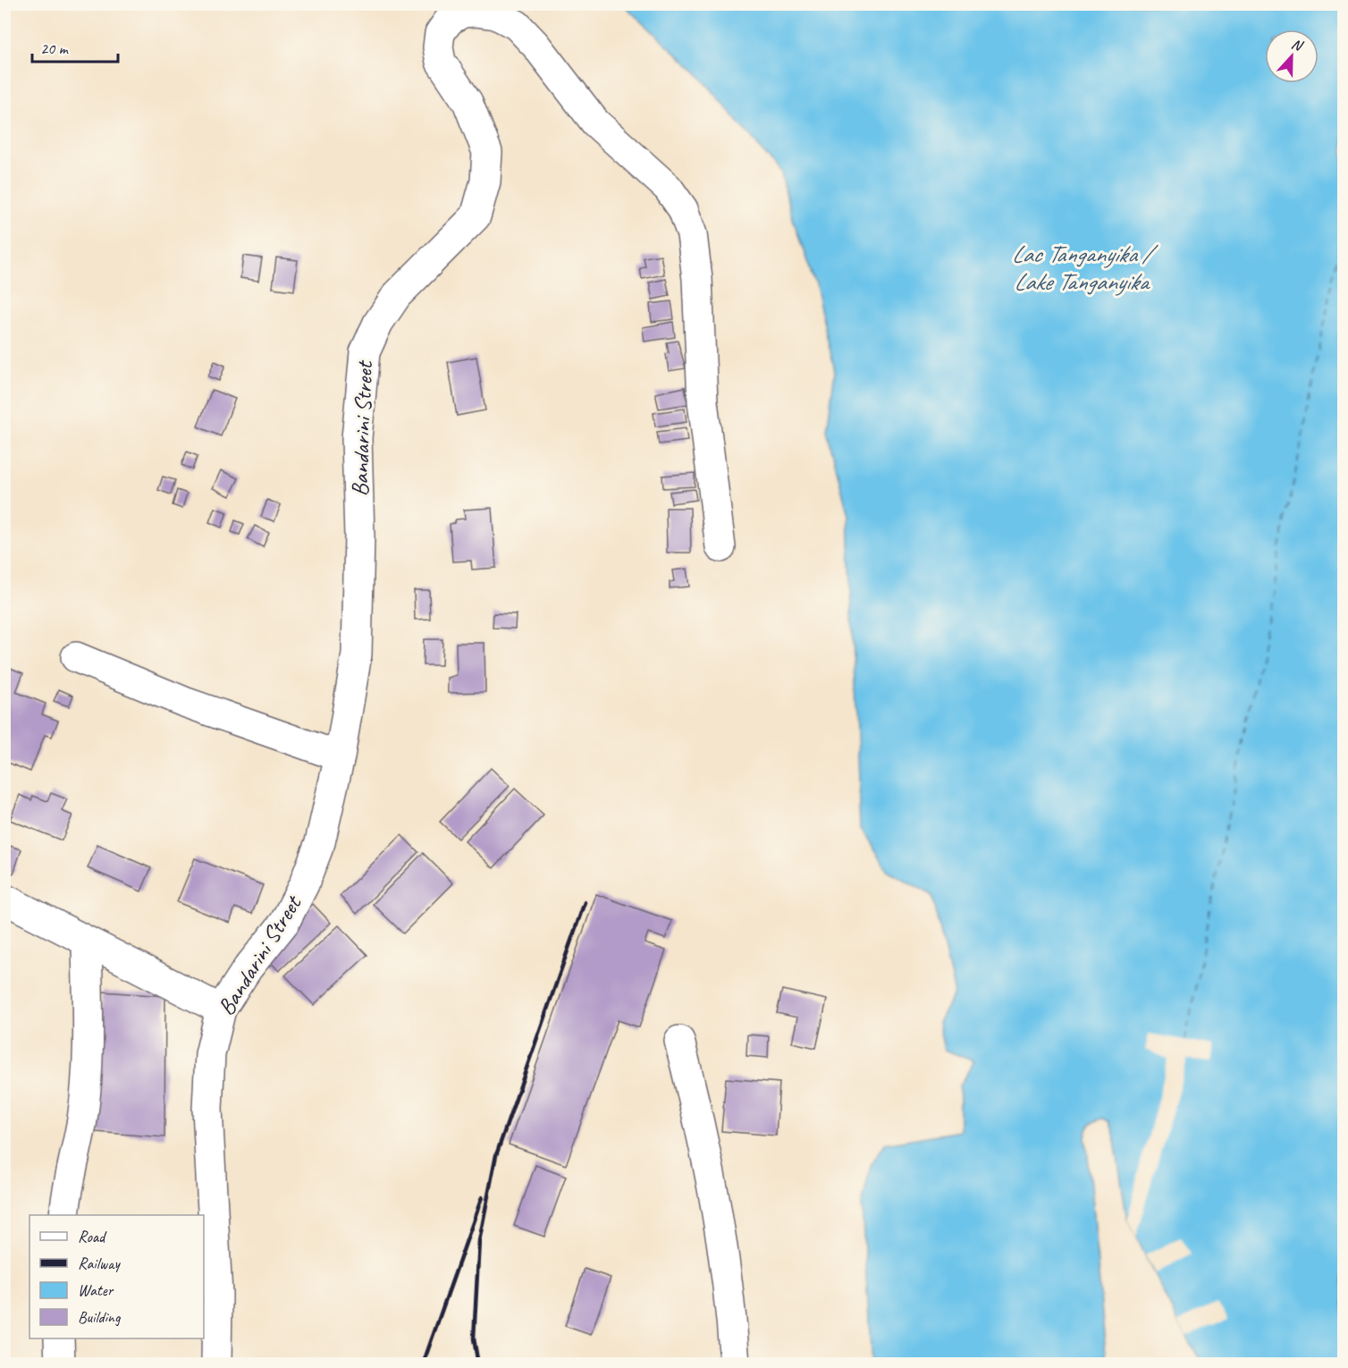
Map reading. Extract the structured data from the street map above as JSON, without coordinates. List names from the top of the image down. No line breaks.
{"streets":{"street":["Bandarini Street"]},"water":["Lac Tanganyika / Lake Tanganyika"],"legend":["Road","Railway","Water","Building"],"scale_bar":"20 m","north":"top"}
